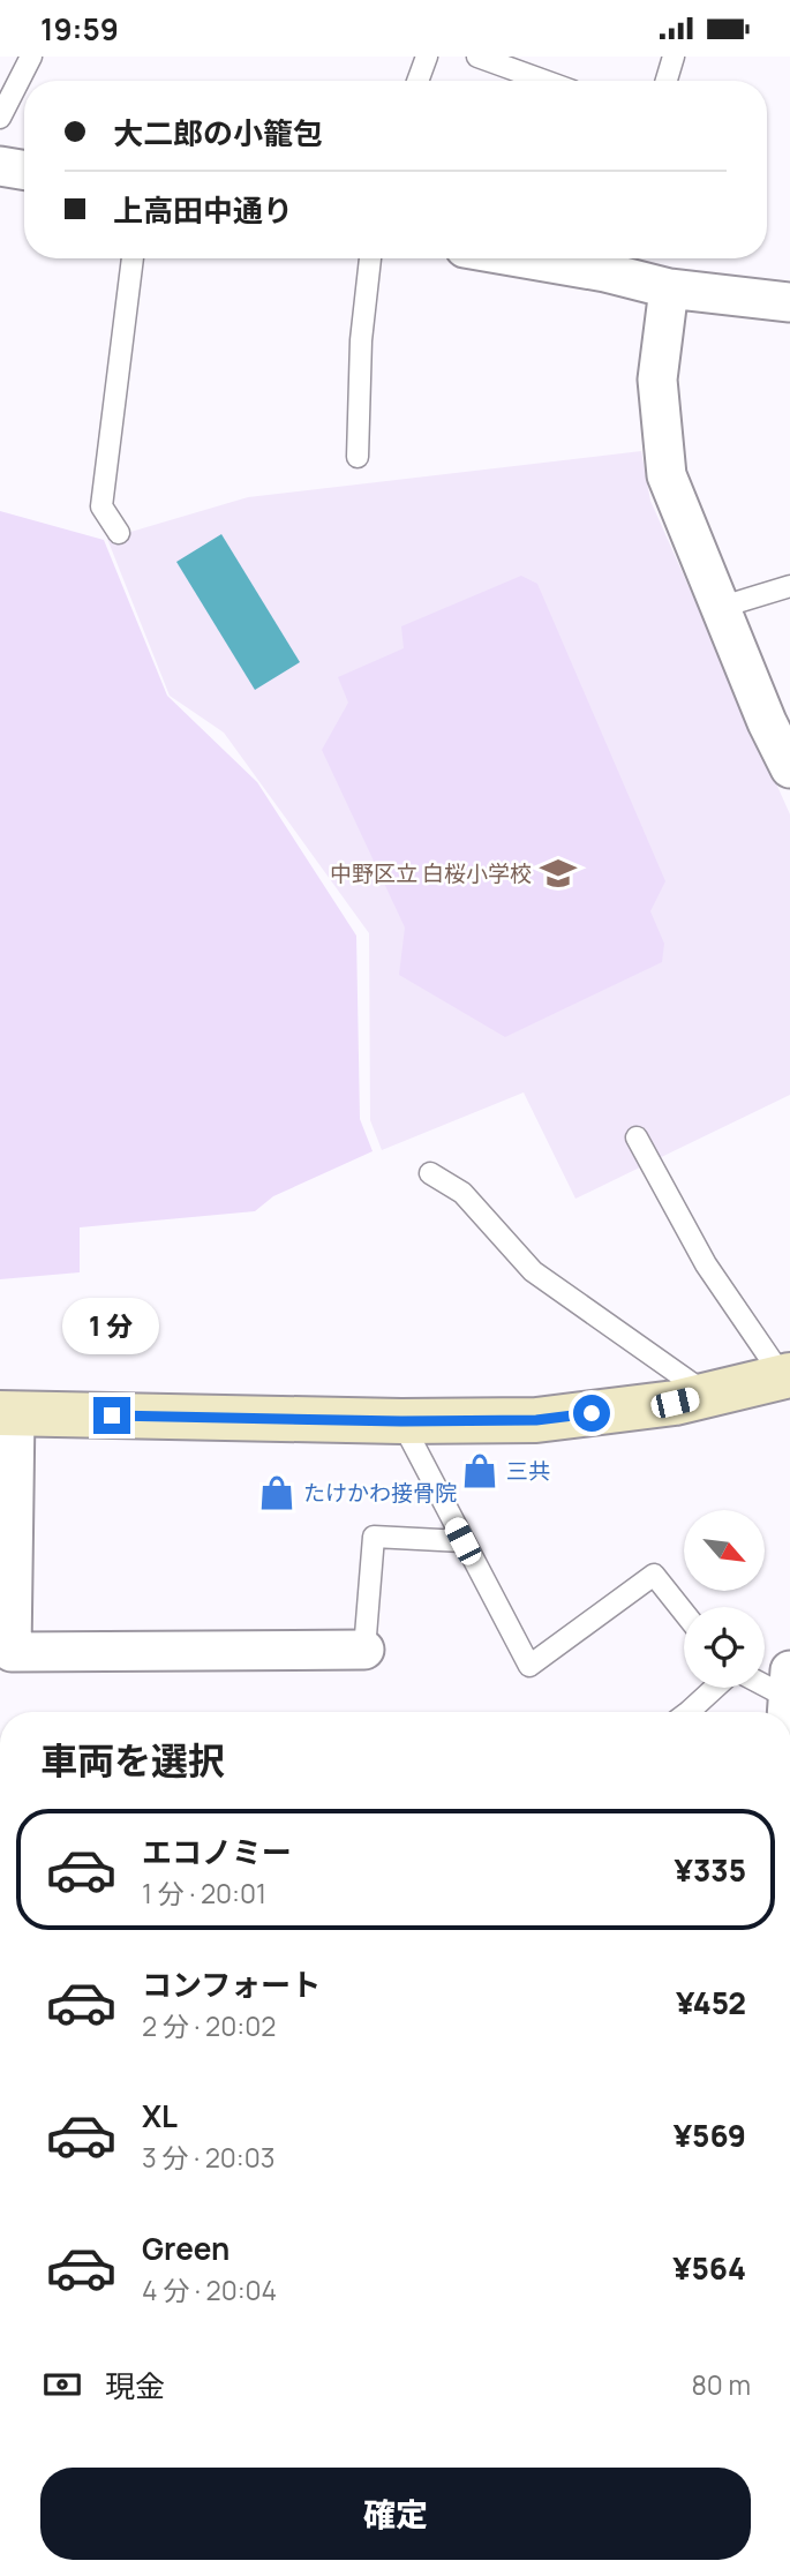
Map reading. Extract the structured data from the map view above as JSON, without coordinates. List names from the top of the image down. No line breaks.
{"places":{"school or university":["中野区立 白桜小学校"],"shop":["三共","たけかわ接骨院"]},"north":"bottom right","page":{"status":"19:59","banner":["大二郎の小籠包","上高田中通り"],"bubble":"1 分","heading":"車両を選択","list":[{"name":"エコノミー","note":"1 分 · 20:01","value":"¥335"},{"name":"コンフォート","note":"2 分 · 20:02","value":"¥452"},{"name":"XL","note":"3 分 · 20:03","value":"¥569"},{"name":"Green","note":"4 分 · 20:04","value":"¥564"}],"pay":["現金","80 m"],"buttons":"確定"}}
